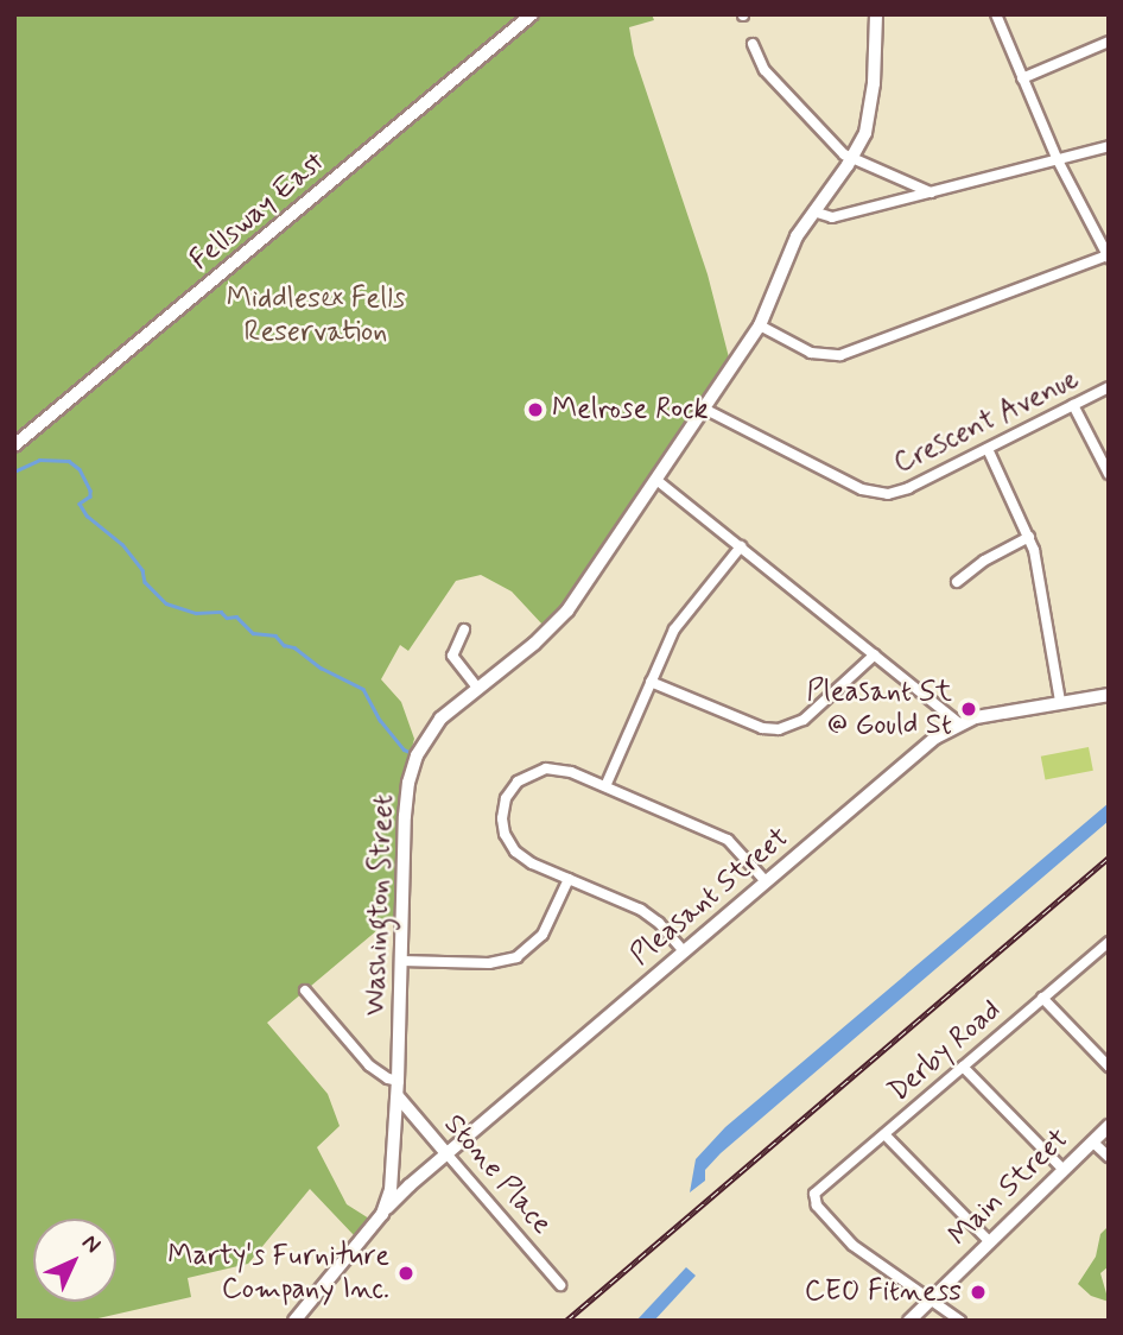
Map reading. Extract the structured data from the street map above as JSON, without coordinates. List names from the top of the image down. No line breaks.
{"streets":{"main road":["Fellsway East","Pleasant Street","Washington Street","Stone Place","Main Street"],"street":["Crescent Avenue","Derby Road"]},"crossings":[["Crescent Avenue","Washington Street"],["Pleasant Street","Washington Street"],["Pleasant Street","Stone Place"],["Washington Street","Stone Place"],["Derby Road","Main Street"]],"parks":["Middlesex Fells Reservation"],"places":["Melrose Rock","Pleasant St @ Gould St","Marty's Furniture Company Inc.","CEO Fitness"],"north":"top right"}
